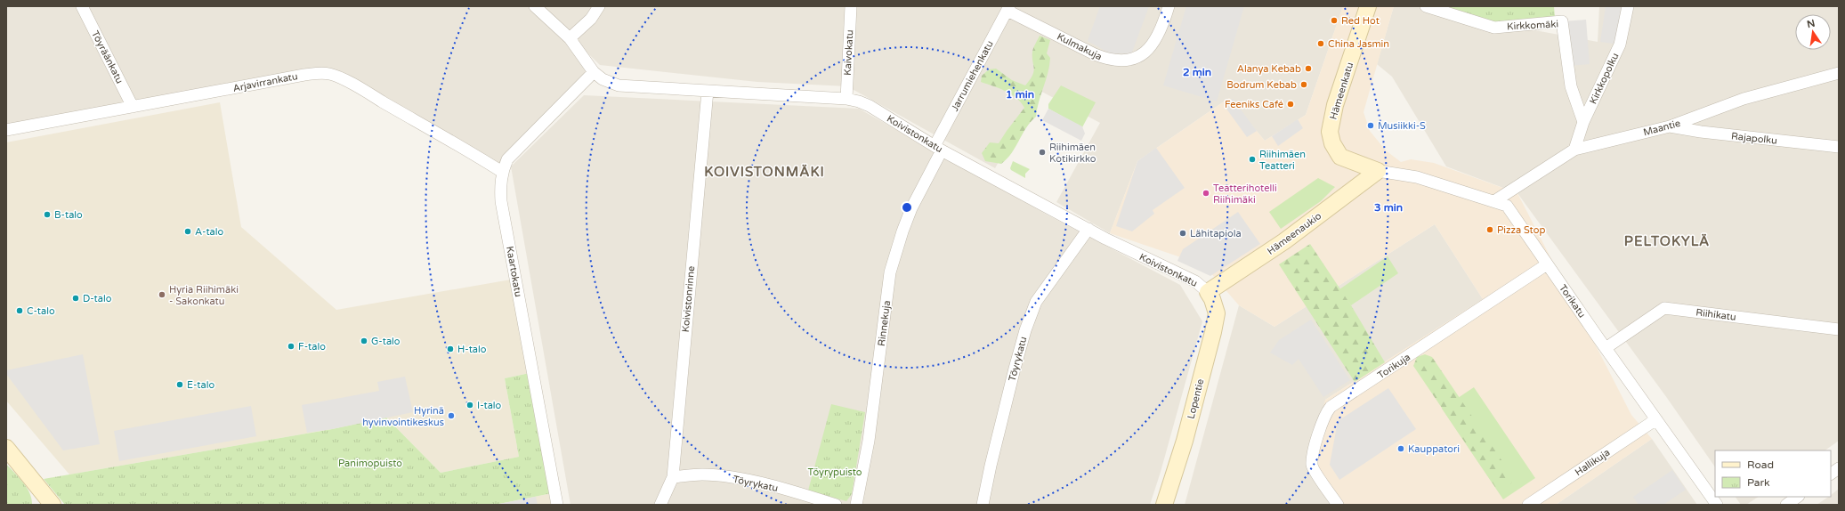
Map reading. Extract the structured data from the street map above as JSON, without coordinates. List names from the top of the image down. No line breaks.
{"streets":{"street":["Kirkkomäki","Kulmakuja","Kaivokatu","Töyräänkatu","Jarrumiehenkatu","Kirkkopolku","Arjavirrankatu","Hämeenkatu","Maantie","Koivistonkatu","Rajapolku","Hämeenaukio","Kaartokatu","Koivistonrinne","Torikatu","Riihikatu","Rinnekuja","Töyrykatu","Torikuja","Lopentie","Hallikuja"]},"crossings":[["Kirkkomäki","Kirkkopolku"],["Kulmakuja","Jarrumiehenkatu"],["Kaivokatu","Koivistonkatu"],["Töyräänkatu","Arjavirrankatu"],["Jarrumiehenkatu","Koivistonkatu"],["Jarrumiehenkatu","Rinnekuja"],["Kirkkopolku","Maantie"],["Arjavirrankatu","Kaartokatu"],["Hämeenkatu","Hämeenaukio"],["Hämeenkatu","Torikatu"],["Maantie","Rajapolku"],["Maantie","Torikatu"],["Koivistonkatu","Hämeenaukio"],["Koivistonkatu","Kaartokatu"],["Koivistonkatu","Koivistonrinne"],["Koivistonkatu","Rinnekuja"],["Koivistonkatu","Töyrykatu"],["Koivistonkatu","Lopentie"],["Hämeenaukio","Torikatu"],["Hämeenaukio","Lopentie"],["Koivistonrinne","Töyrykatu"],["Torikatu","Riihikatu"],["Torikatu","Torikuja"],["Torikatu","Hallikuja"]],"districts":["KOIVISTONMÄKI","PELTOKYLÄ"],"parks":["Panimopuisto","Töyrypuisto"],"places":["Red Hot","China Jasmin","Alanya Kebab","Bodrum Kebab","Feeniks Café","Musiikki-S","Riihimäen Kotikirkko","Riihimäen Teatteri","Teatterihotelli Riihimäki","B-talo","Pizza Stop","A-talo","Lähitapiola","Hyria Riihimäki - Sakonkatu","D-talo","C-talo","G-talo","F-talo","H-talo","E-talo","I-talo","Hyrinä hyvinvointikeskus","Kauppatori"],"legend":["Road","Park"],"north":"top","rings":["2 min","1 min","3 min"]}
